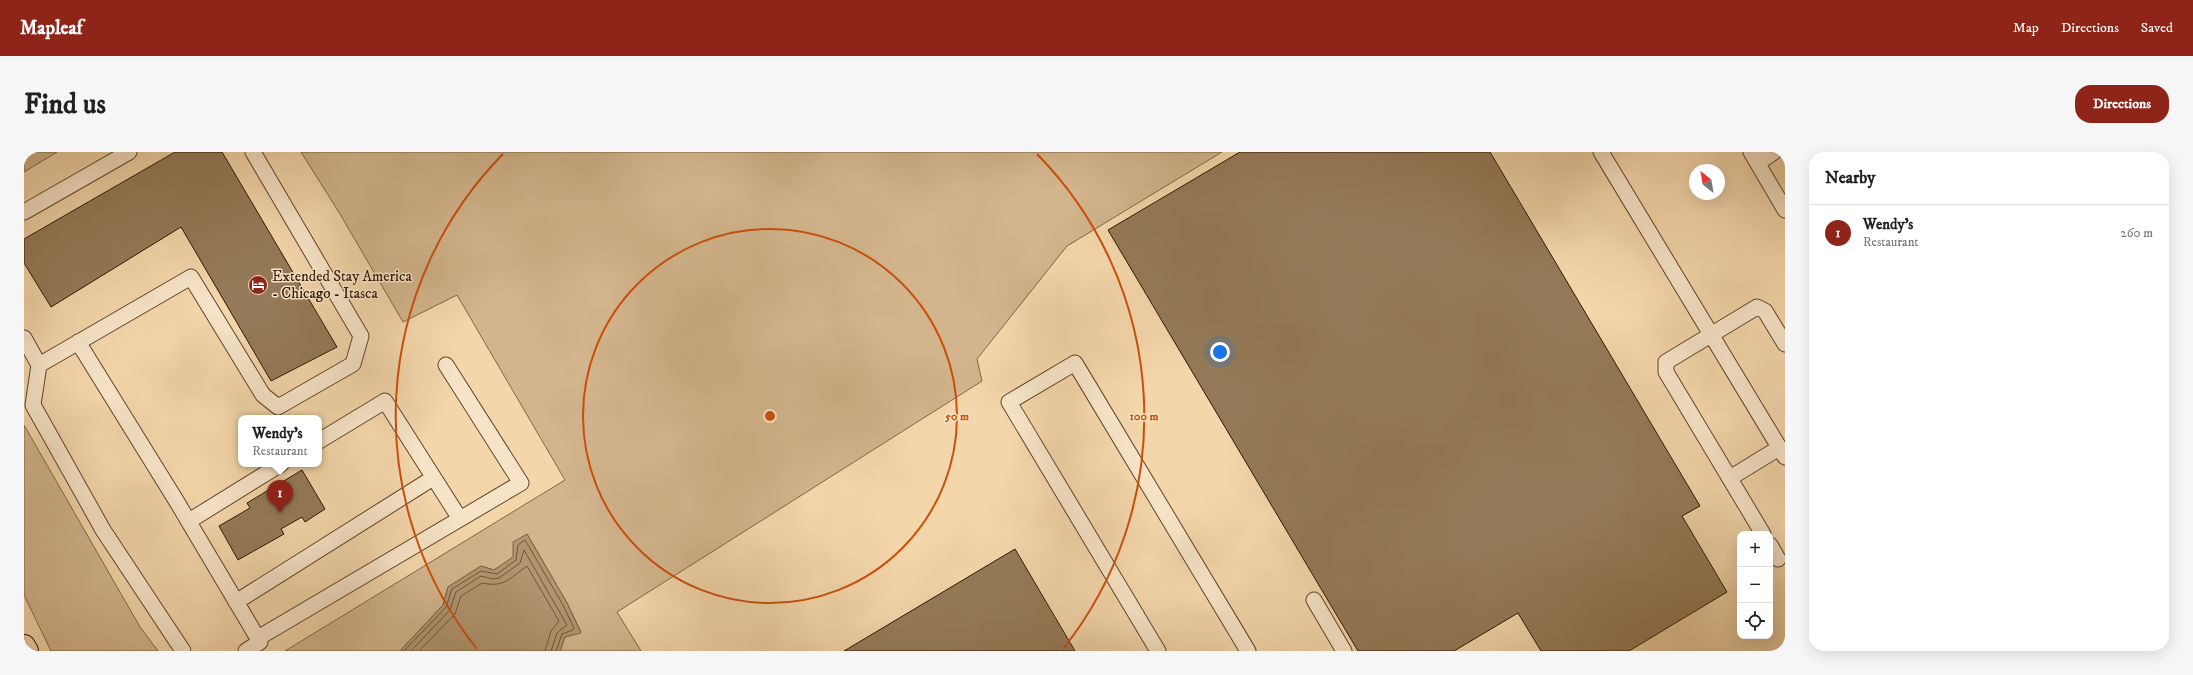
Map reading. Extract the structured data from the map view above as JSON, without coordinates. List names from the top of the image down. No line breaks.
{"places":{"hotel":["Extended Stay America - Chicago - Itasca"]},"north":"top left","page":{"header":"Mapleaf","nav":["Map","Directions","Saved"],"buttons":"Directions","title":"Find us","heading":"Nearby","list":[{"mark":"1","name":"Wendy's","note":"Restaurant","value":"260 m"}],"popup":["Wendy's","Restaurant"],"pins":"1","map_buttons":["+","−"]},"rings":["50 m","100 m"]}
